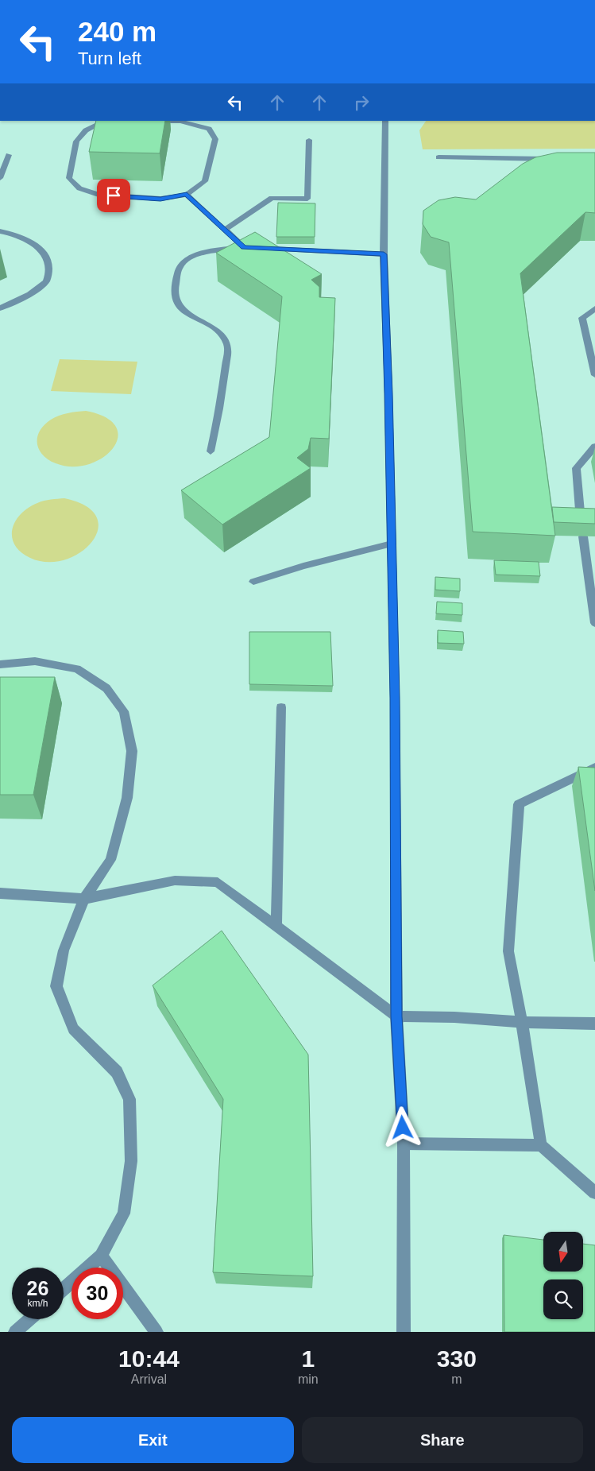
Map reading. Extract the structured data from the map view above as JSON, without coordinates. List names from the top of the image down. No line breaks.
{"north":"bottom","page":{"turn":["240 m","Turn left"],"speed":"26 km/h","limit":"30","eta":["10:44","Arrival","1","min","330","m"],"buttons":["Exit","Share"]}}
